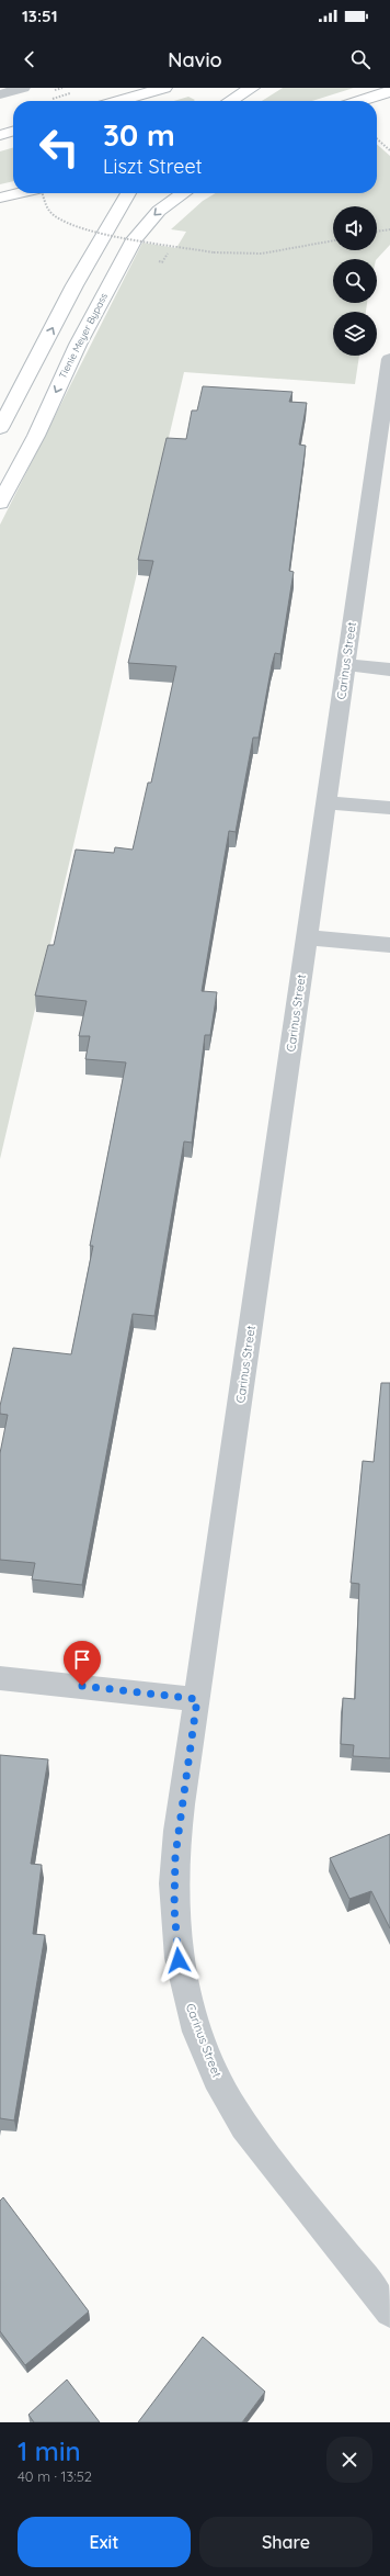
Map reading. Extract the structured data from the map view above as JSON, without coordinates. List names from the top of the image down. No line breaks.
{"streets":{"street":["Tienie Meyer Bypass","Carinus Street"]},"page":{"status":"13:51","header":"Navio","turn":["30 m","Liszt Street"],"heading":["1 min","40 m · 13:52"],"buttons":["Exit","Share"]}}
